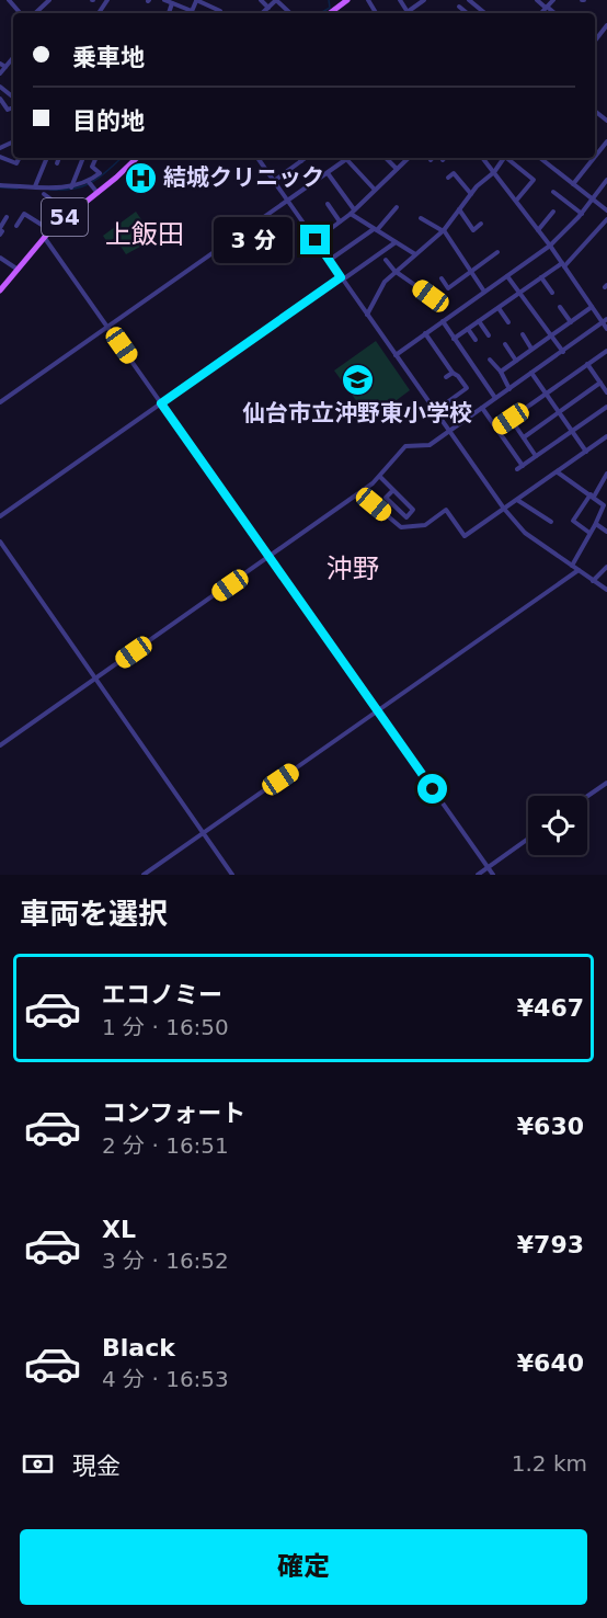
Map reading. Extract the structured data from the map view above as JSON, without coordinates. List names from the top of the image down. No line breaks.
{"streets":{"main road":["54"]},"districts":["上飯田","沖野"],"places":{"hospital":["結城クリニック"],"school or university":["仙台市立沖野東小学校"]},"page":{"banner":["乗車地","目的地"],"bubble":"3 分","heading":"車両を選択","list":[{"name":"エコノミー","note":"1 分 · 16:50","value":"¥467"},{"name":"コンフォート","note":"2 分 · 16:51","value":"¥630"},{"name":"XL","note":"3 分 · 16:52","value":"¥793"},{"name":"Black","note":"4 分 · 16:53","value":"¥640"}],"pay":["現金","1.2 km"],"buttons":"確定"}}
